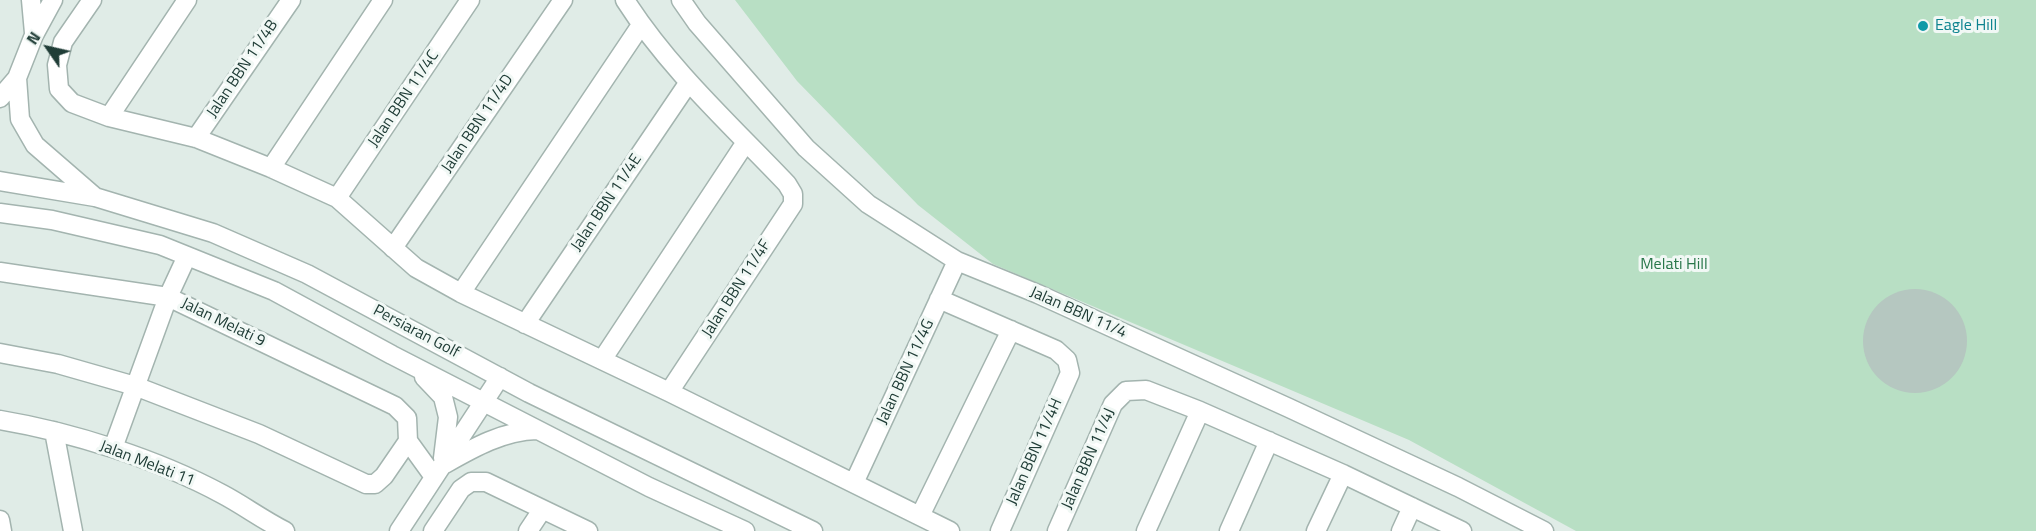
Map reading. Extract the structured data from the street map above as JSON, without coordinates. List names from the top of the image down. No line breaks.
{"streets":{"street":["Jalan BBN 11/4B","Jalan BBN 11/4C","Jalan BBN 11/4D","Jalan BBN 11/4E","Jalan BBN 11/4F","Jalan BBN 11/4","Jalan Melati 9","Persiaran Golf","Jalan BBN 11/4G","Jalan BBN 11/4H","Jalan BBN 11/4J","Jalan Melati 11"]},"crossings":[["Jalan BBN 11/4","Jalan BBN 11/4G"]],"parks":["Melati Hill"],"places":["Eagle Hill"],"north":"top left"}
